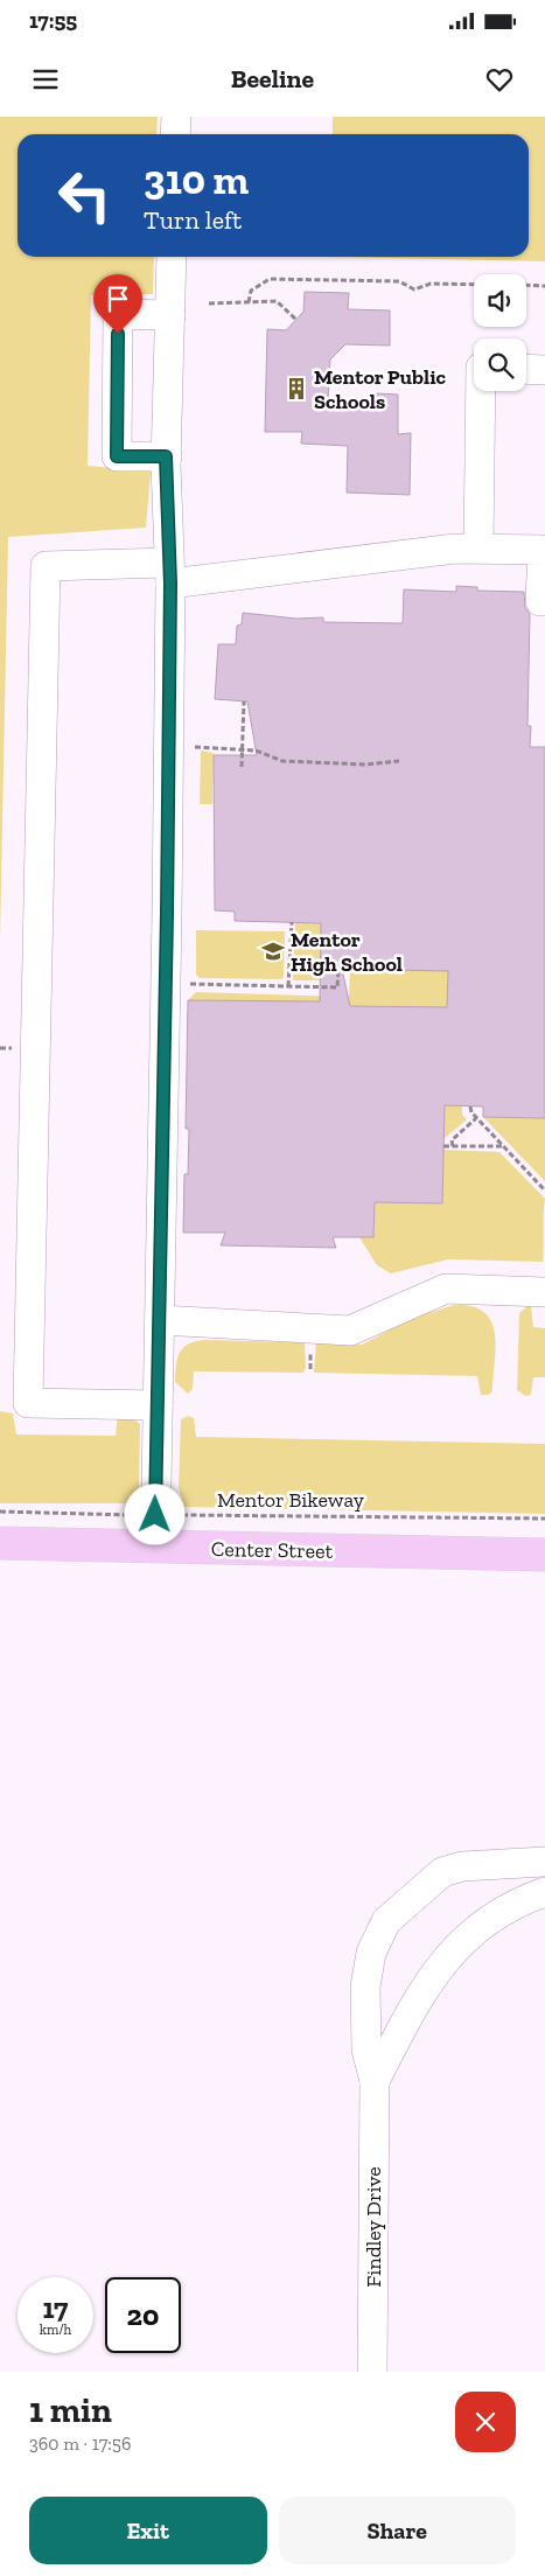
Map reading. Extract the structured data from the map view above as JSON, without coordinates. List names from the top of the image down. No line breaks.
{"streets":{"main road":["Center Street"],"street":["Findley Drive"],"path":["Mentor Bikeway"]},"places":{"building":["Mentor Public Schools"],"school or university":["Mentor High School"]},"page":{"status":"17:55","header":"Beeline","turn":["310 m","Turn left"],"speed":"17 km/h","limit":"20","heading":["1 min","360 m · 17:56"],"buttons":["Exit","Share"]}}
